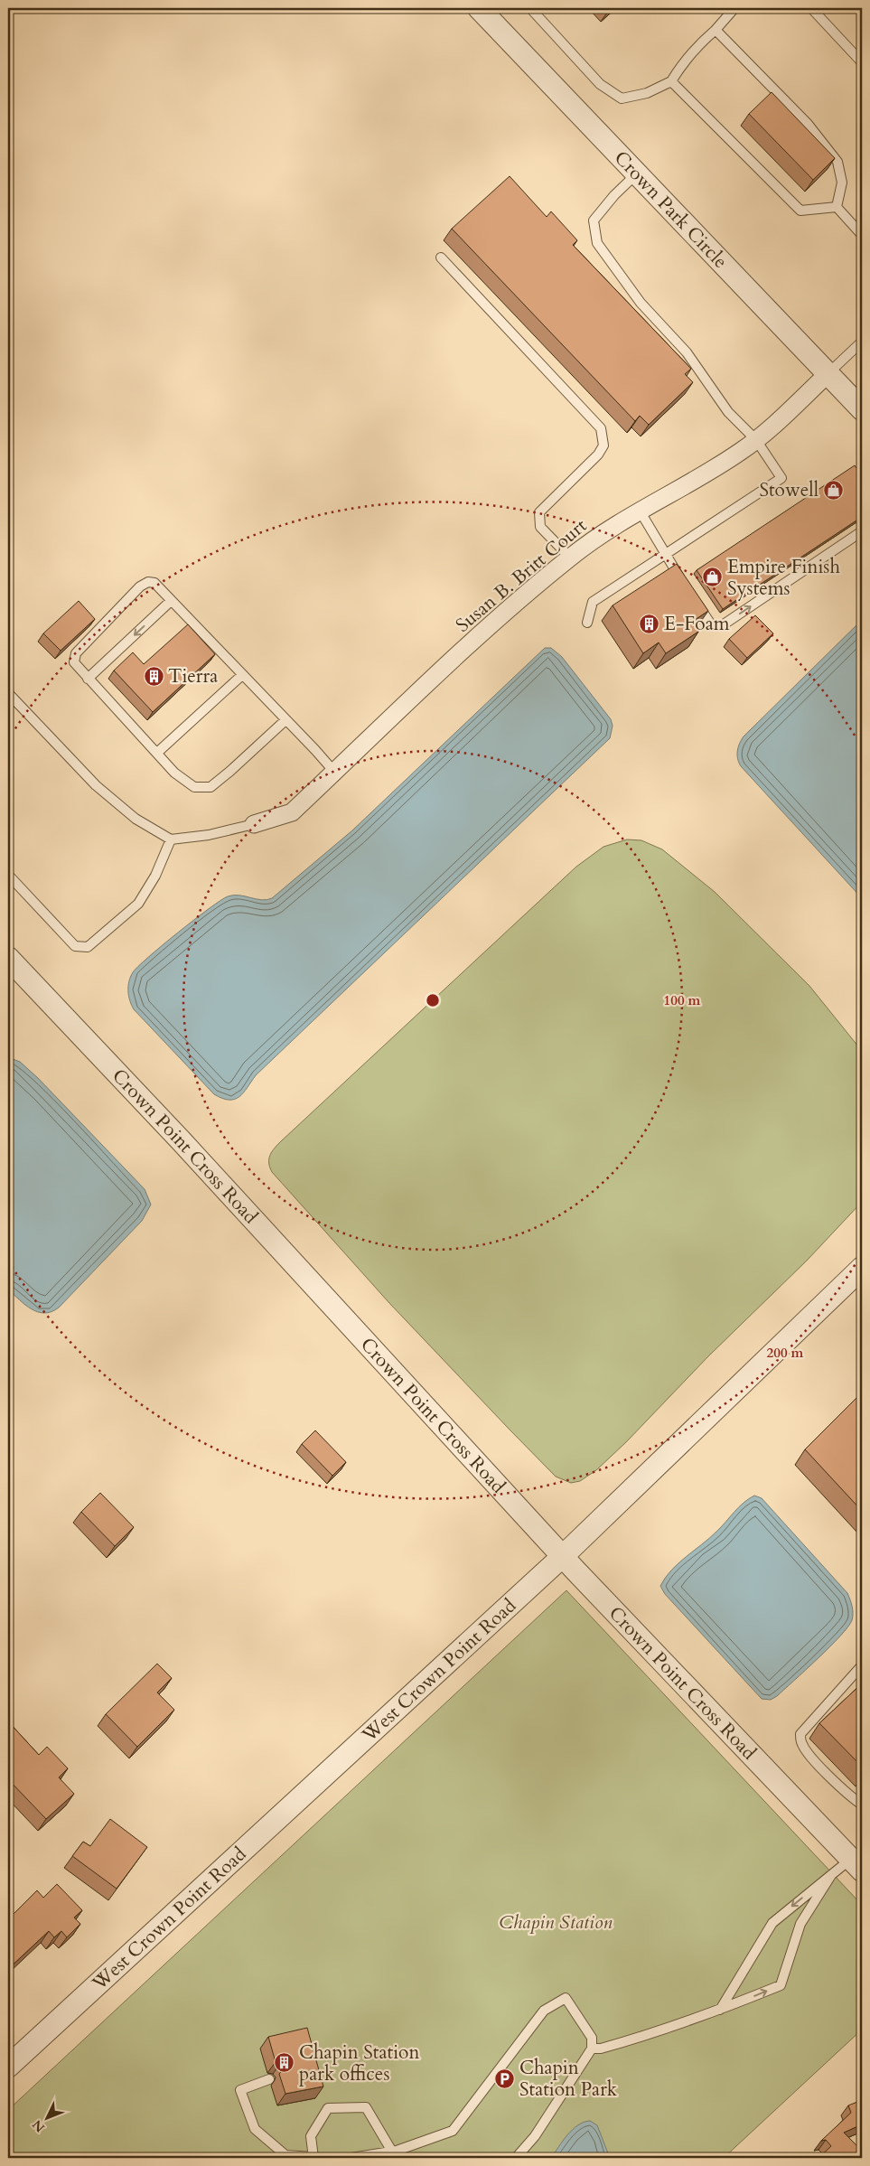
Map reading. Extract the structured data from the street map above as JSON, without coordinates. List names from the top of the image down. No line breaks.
{"streets":{"street":["Crown Park Circle","Susan B. Britt Court","Crown Point Cross Road","West Crown Point Road"]},"crossings":[["Crown Park Circle","Susan B. Britt Court"],["Crown Point Cross Road","West Crown Point Road"]],"parks":["Chapin Station"],"places":{"shop":["Stowell","Empire Finish Systems"],"building":["E-Foam","Tierra","Chapin Station park offices"],"parking":["Chapin Station Park"]},"north":"bottom left","rings":["100 m","200 m"]}
